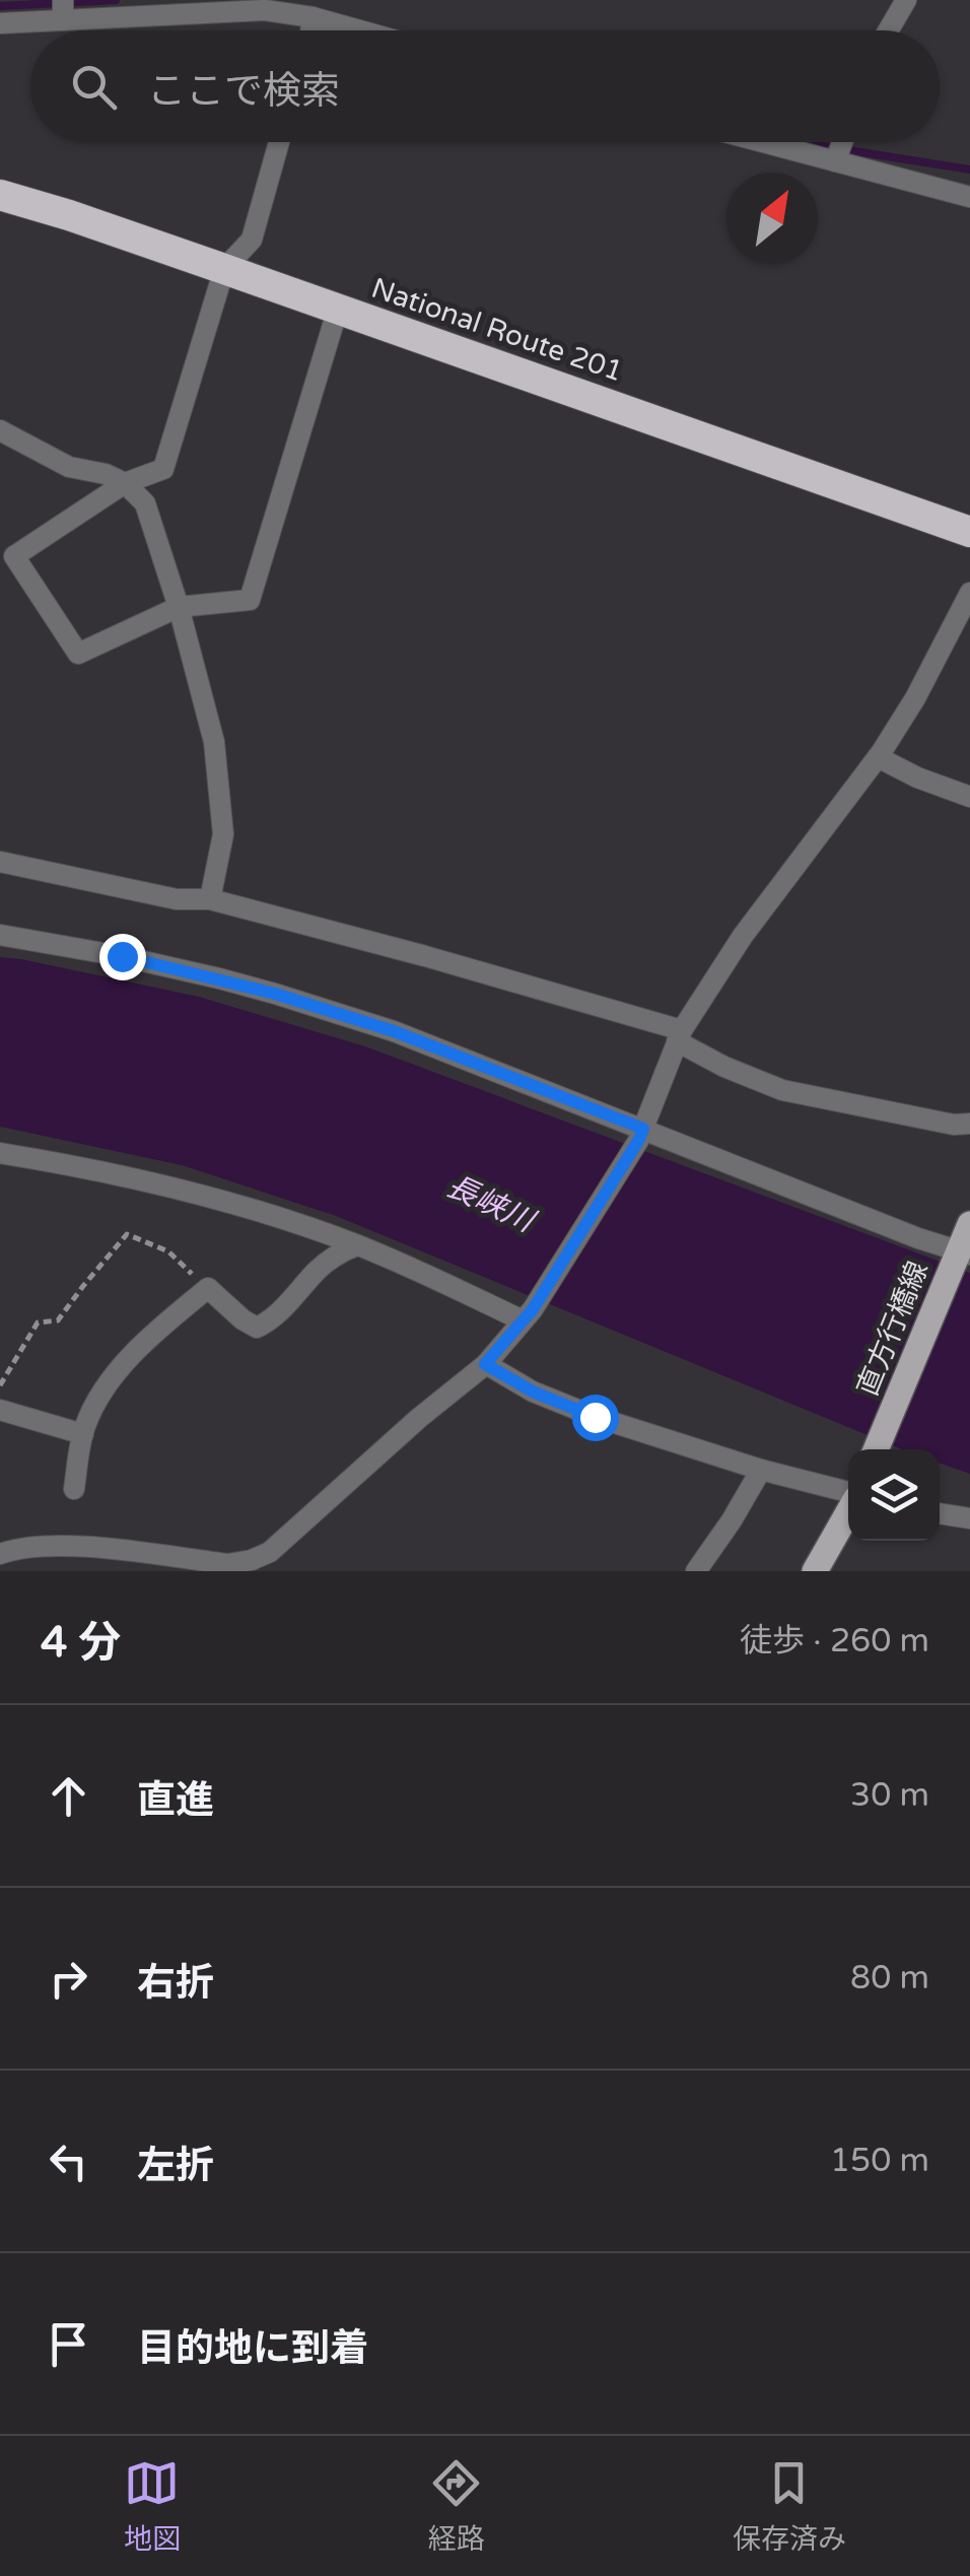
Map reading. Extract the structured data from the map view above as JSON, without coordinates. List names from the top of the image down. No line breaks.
{"streets":{"highway":["National Route 201"],"main road":["直方行橋線"]},"water":["長峡川"],"north":"top right","page":{"search":"ここで検索","heading":["4 分","徒歩 · 260 m"],"list":[["直進","30 m"],["右折","80 m"],["左折","150 m"],"目的地に到着"],"nav":["地図","経路","保存済み"]}}
